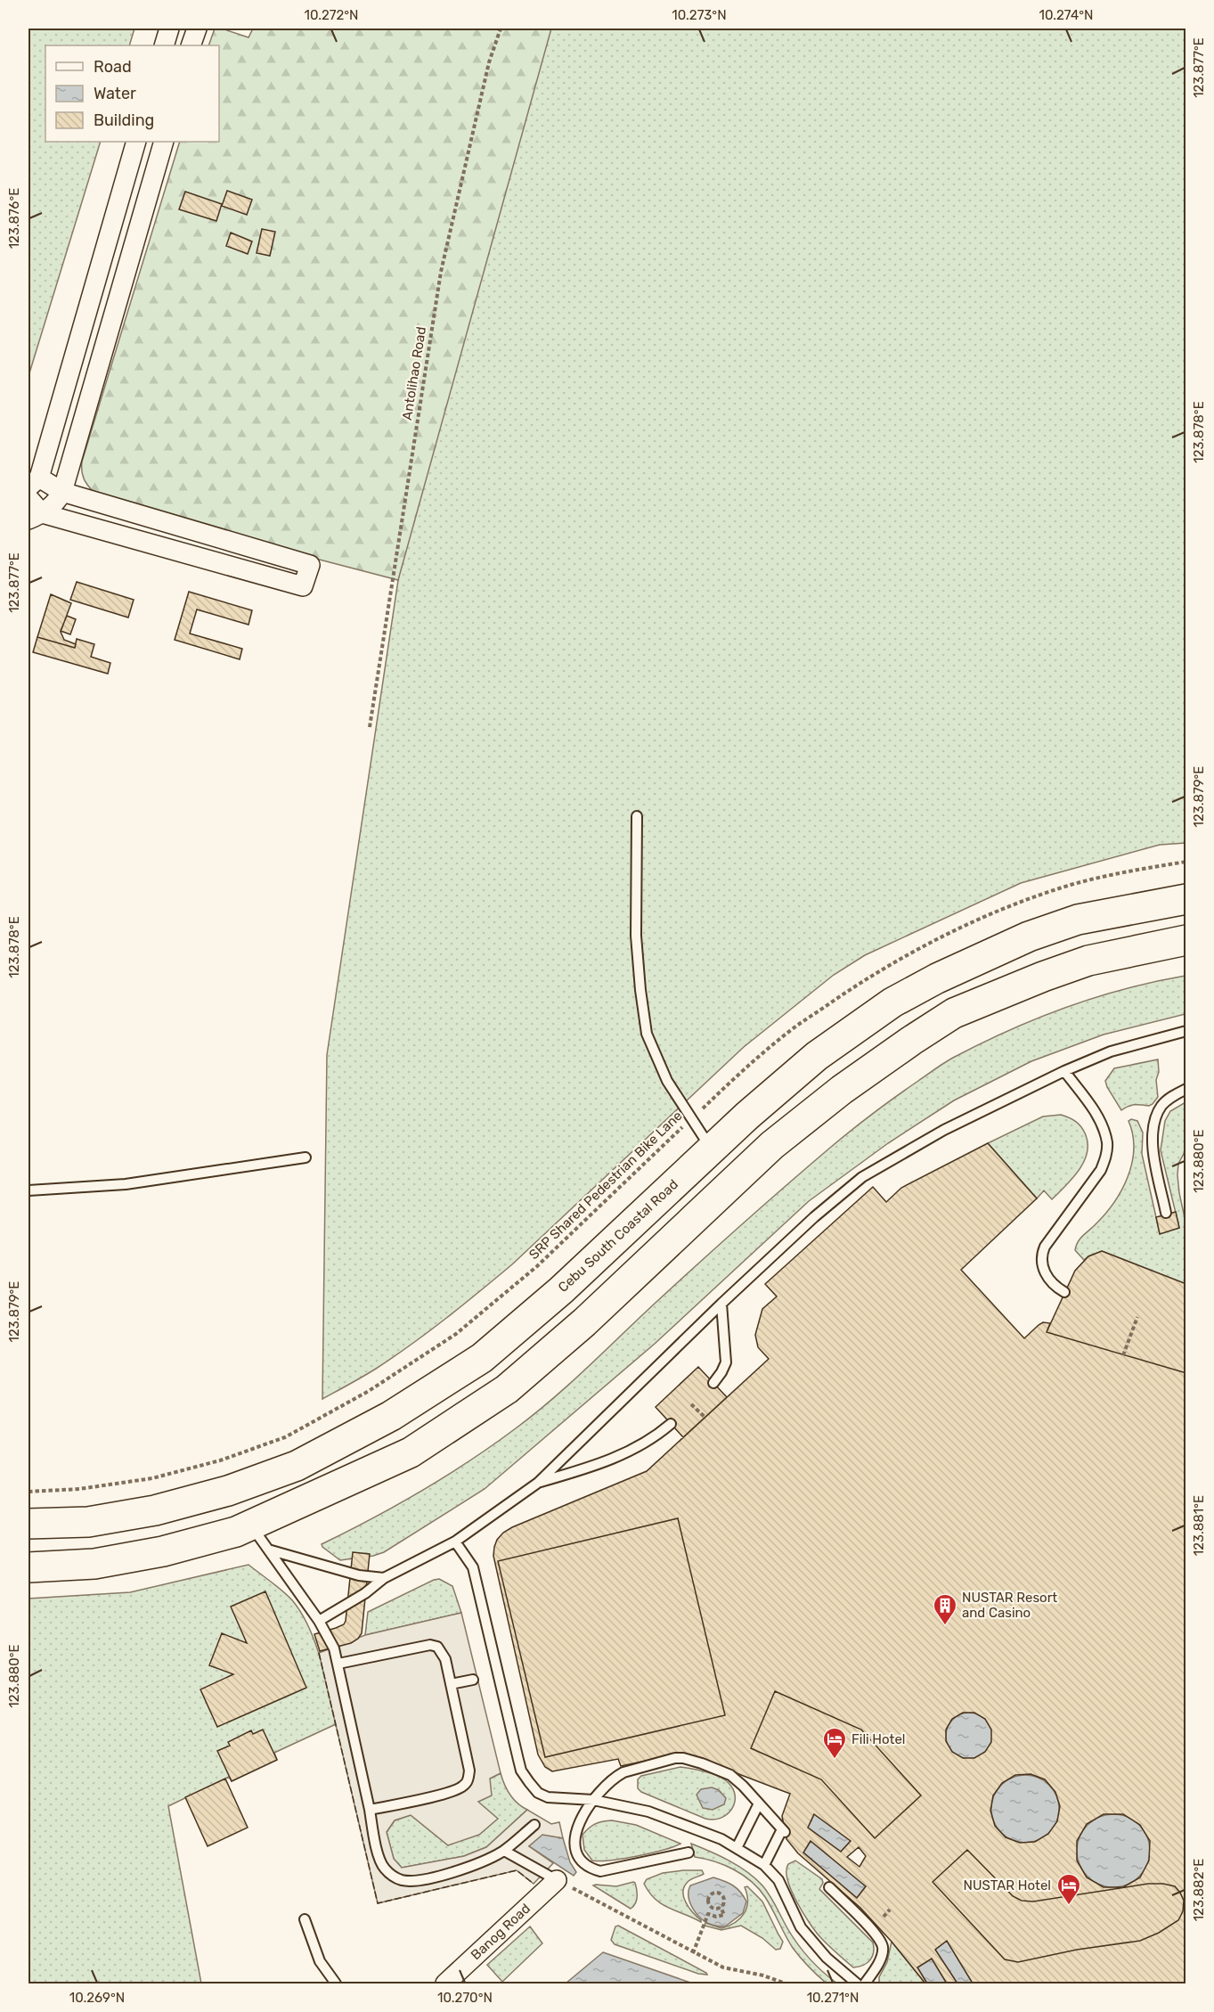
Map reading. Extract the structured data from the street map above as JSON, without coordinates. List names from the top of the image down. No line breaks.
{"streets":{"highway":["Cebu South Coastal Road"],"street":["Banog Road"],"path":["Antolihao Road","SRP Shared Pedestrian Bike Lane"]},"places":{"building":["NUSTAR Resort and Casino"],"hotel":["Fili Hotel","NUSTAR Hotel"]},"legend":["Road","Water","Building"],"coordinates":["10.272°N","10.273°N","10.274°N","123.877°E","123.876°E","123.878°E","123.879°E","123.880°E","123.881°E","123.882°E","10.269°N","10.270°N","10.271°N"]}
